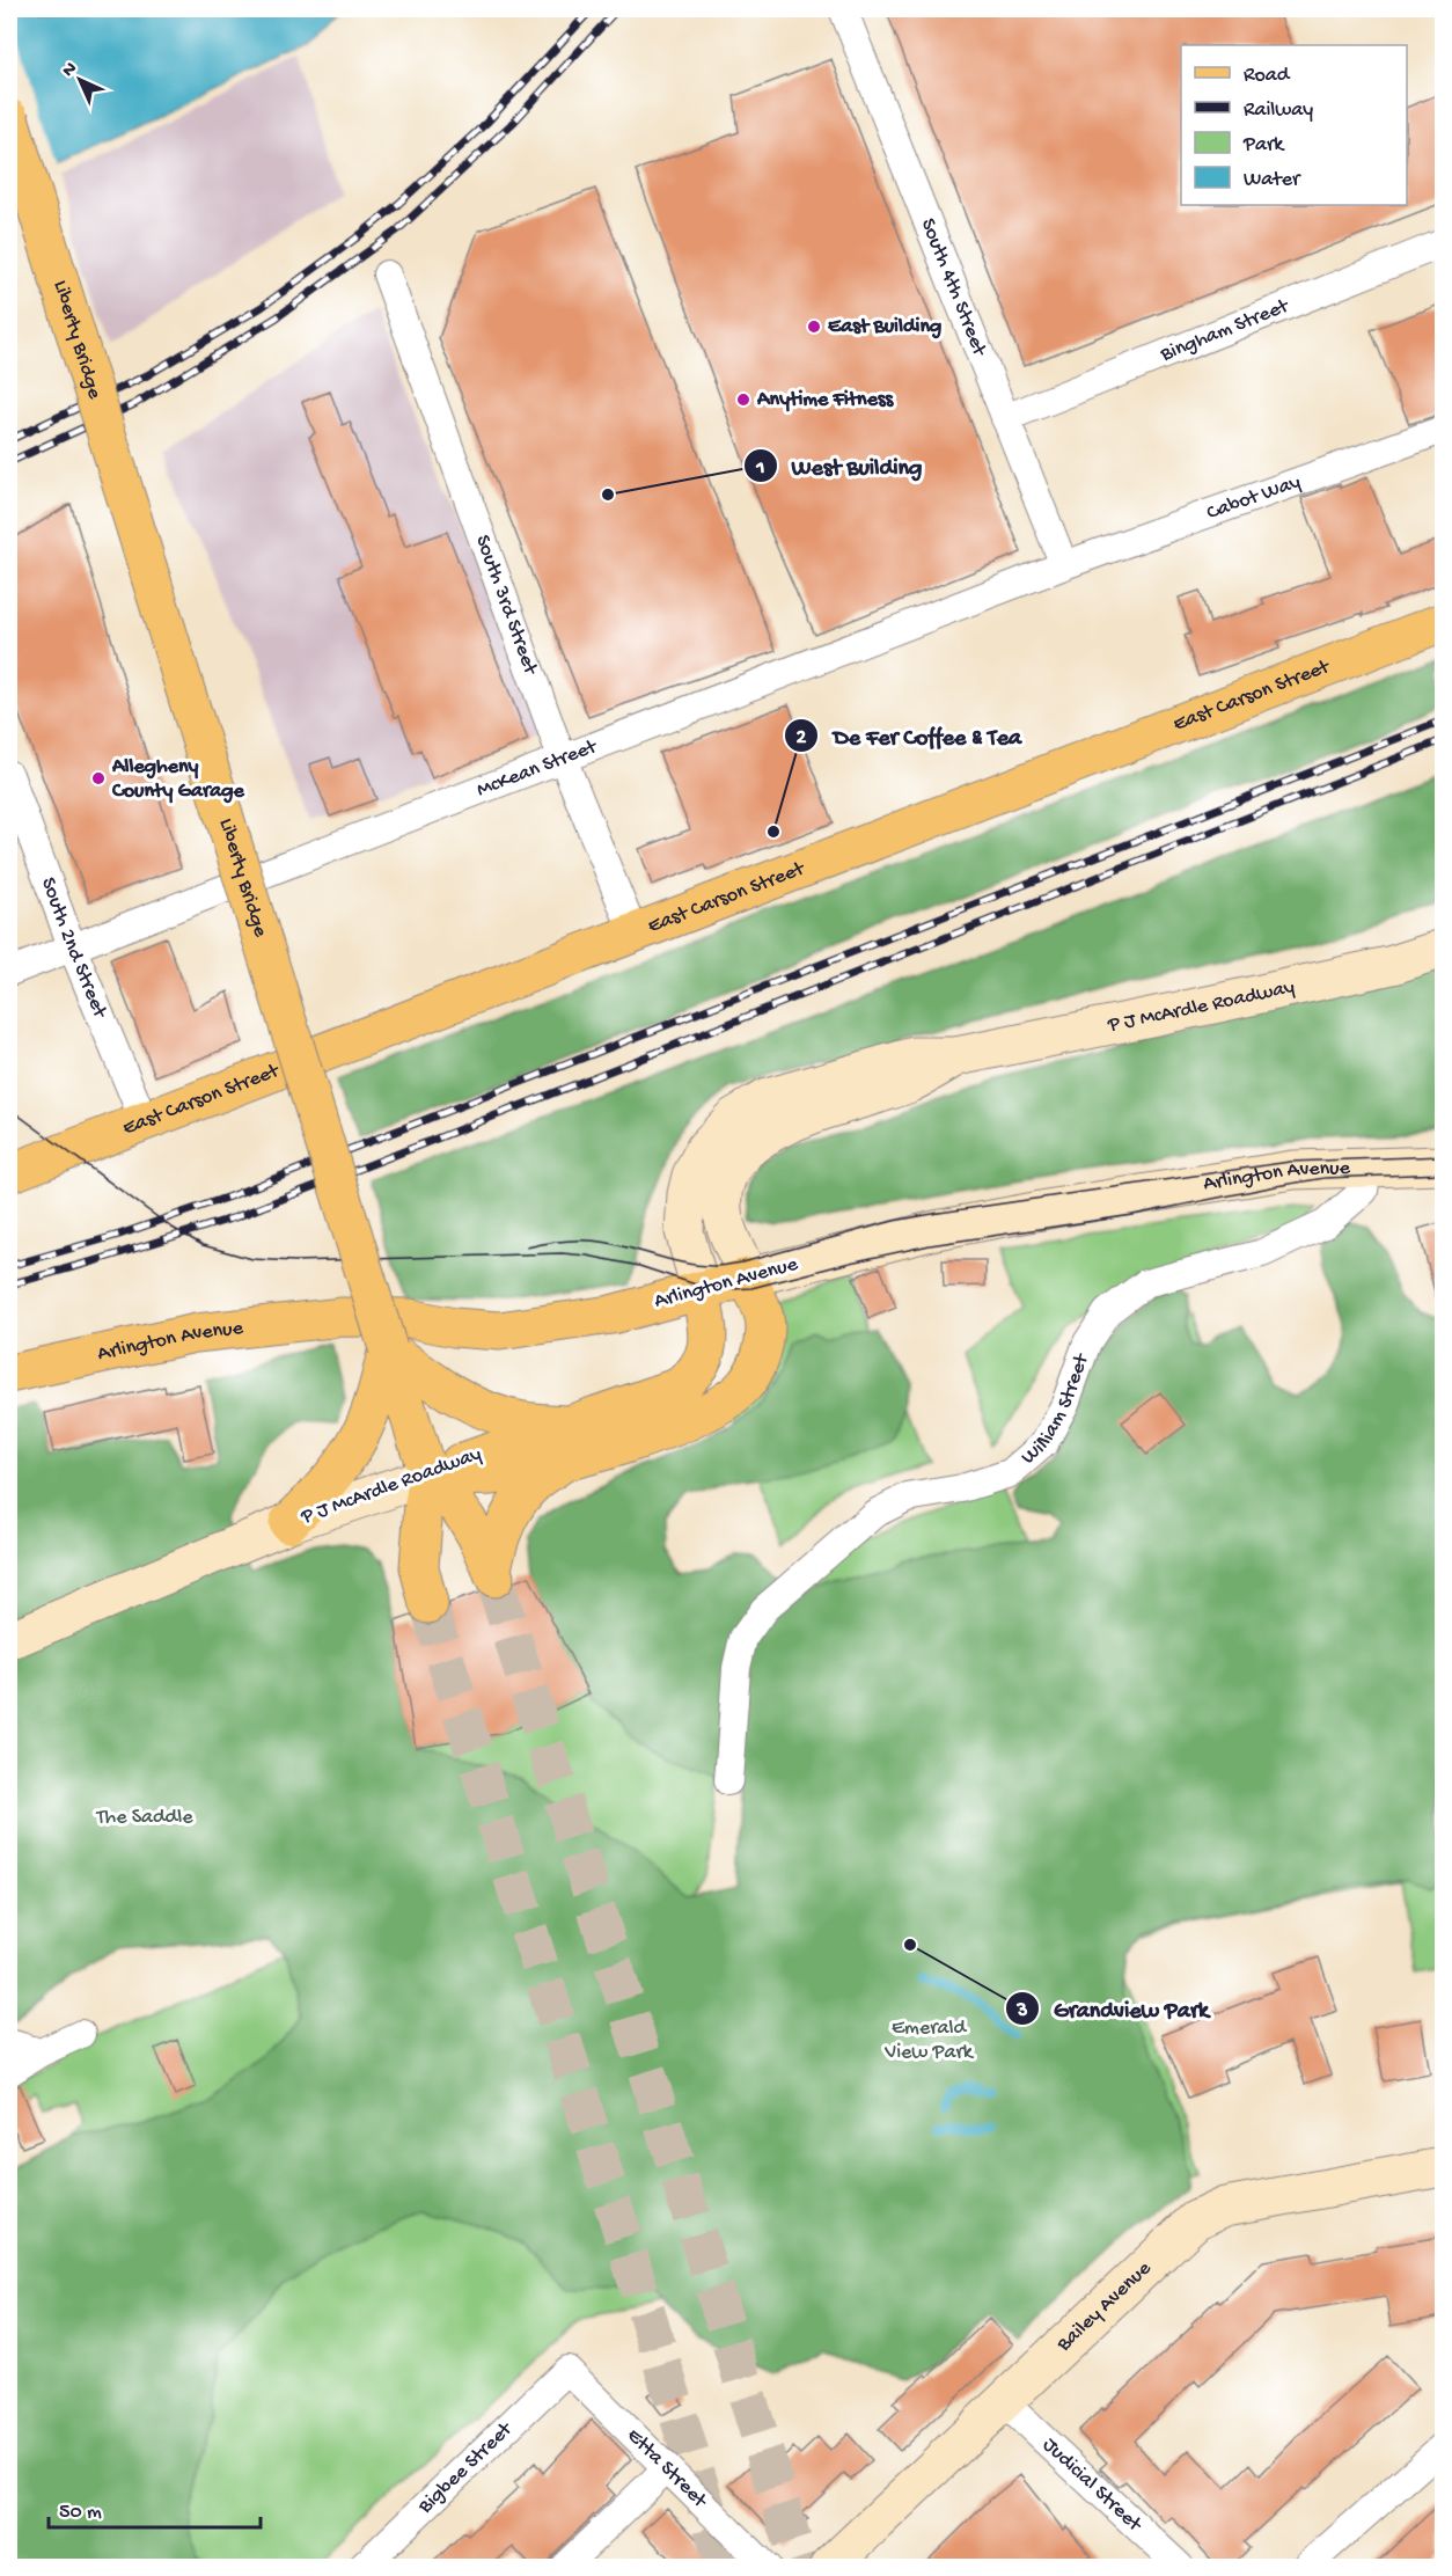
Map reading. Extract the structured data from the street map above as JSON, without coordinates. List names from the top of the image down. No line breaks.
{"streets":{"main road":["Liberty Bridge","East Carson Street","P J McArdle Roadway","Arlington Avenue","Bailey Avenue"],"street":["South 4th Street","Bingham Street","Cabot Way","South 3rd Street","McKean Street","South 2nd Street","William Street","Bigbee Street","Etta Street","Judicial Street"]},"crossings":[["South 4th Street","Bingham Street"],["South 4th Street","Cabot Way"],["South 4th Street","McKean Street"],["Liberty Bridge","P J McArdle Roadway"],["Cabot Way","McKean Street"],["South 3rd Street","East Carson Street"],["South 3rd Street","McKean Street"],["East Carson Street","South 2nd Street"],["McKean Street","South 2nd Street"],["P J McArdle Roadway","Arlington Avenue"],["Arlington Avenue","William Street"],["Bailey Avenue","Judicial Street"],["Bigbee Street","Etta Street"]],"parks":["The Saddle","Emerald View Park"],"places":["East Building","Anytime Fitness","West Building","Allegheny County Garage","De Fer Coffee & Tea","Grandview Park"],"legend":["Road","Railway","Park","Water"],"scale_bar":"50 m","north":"top left"}
